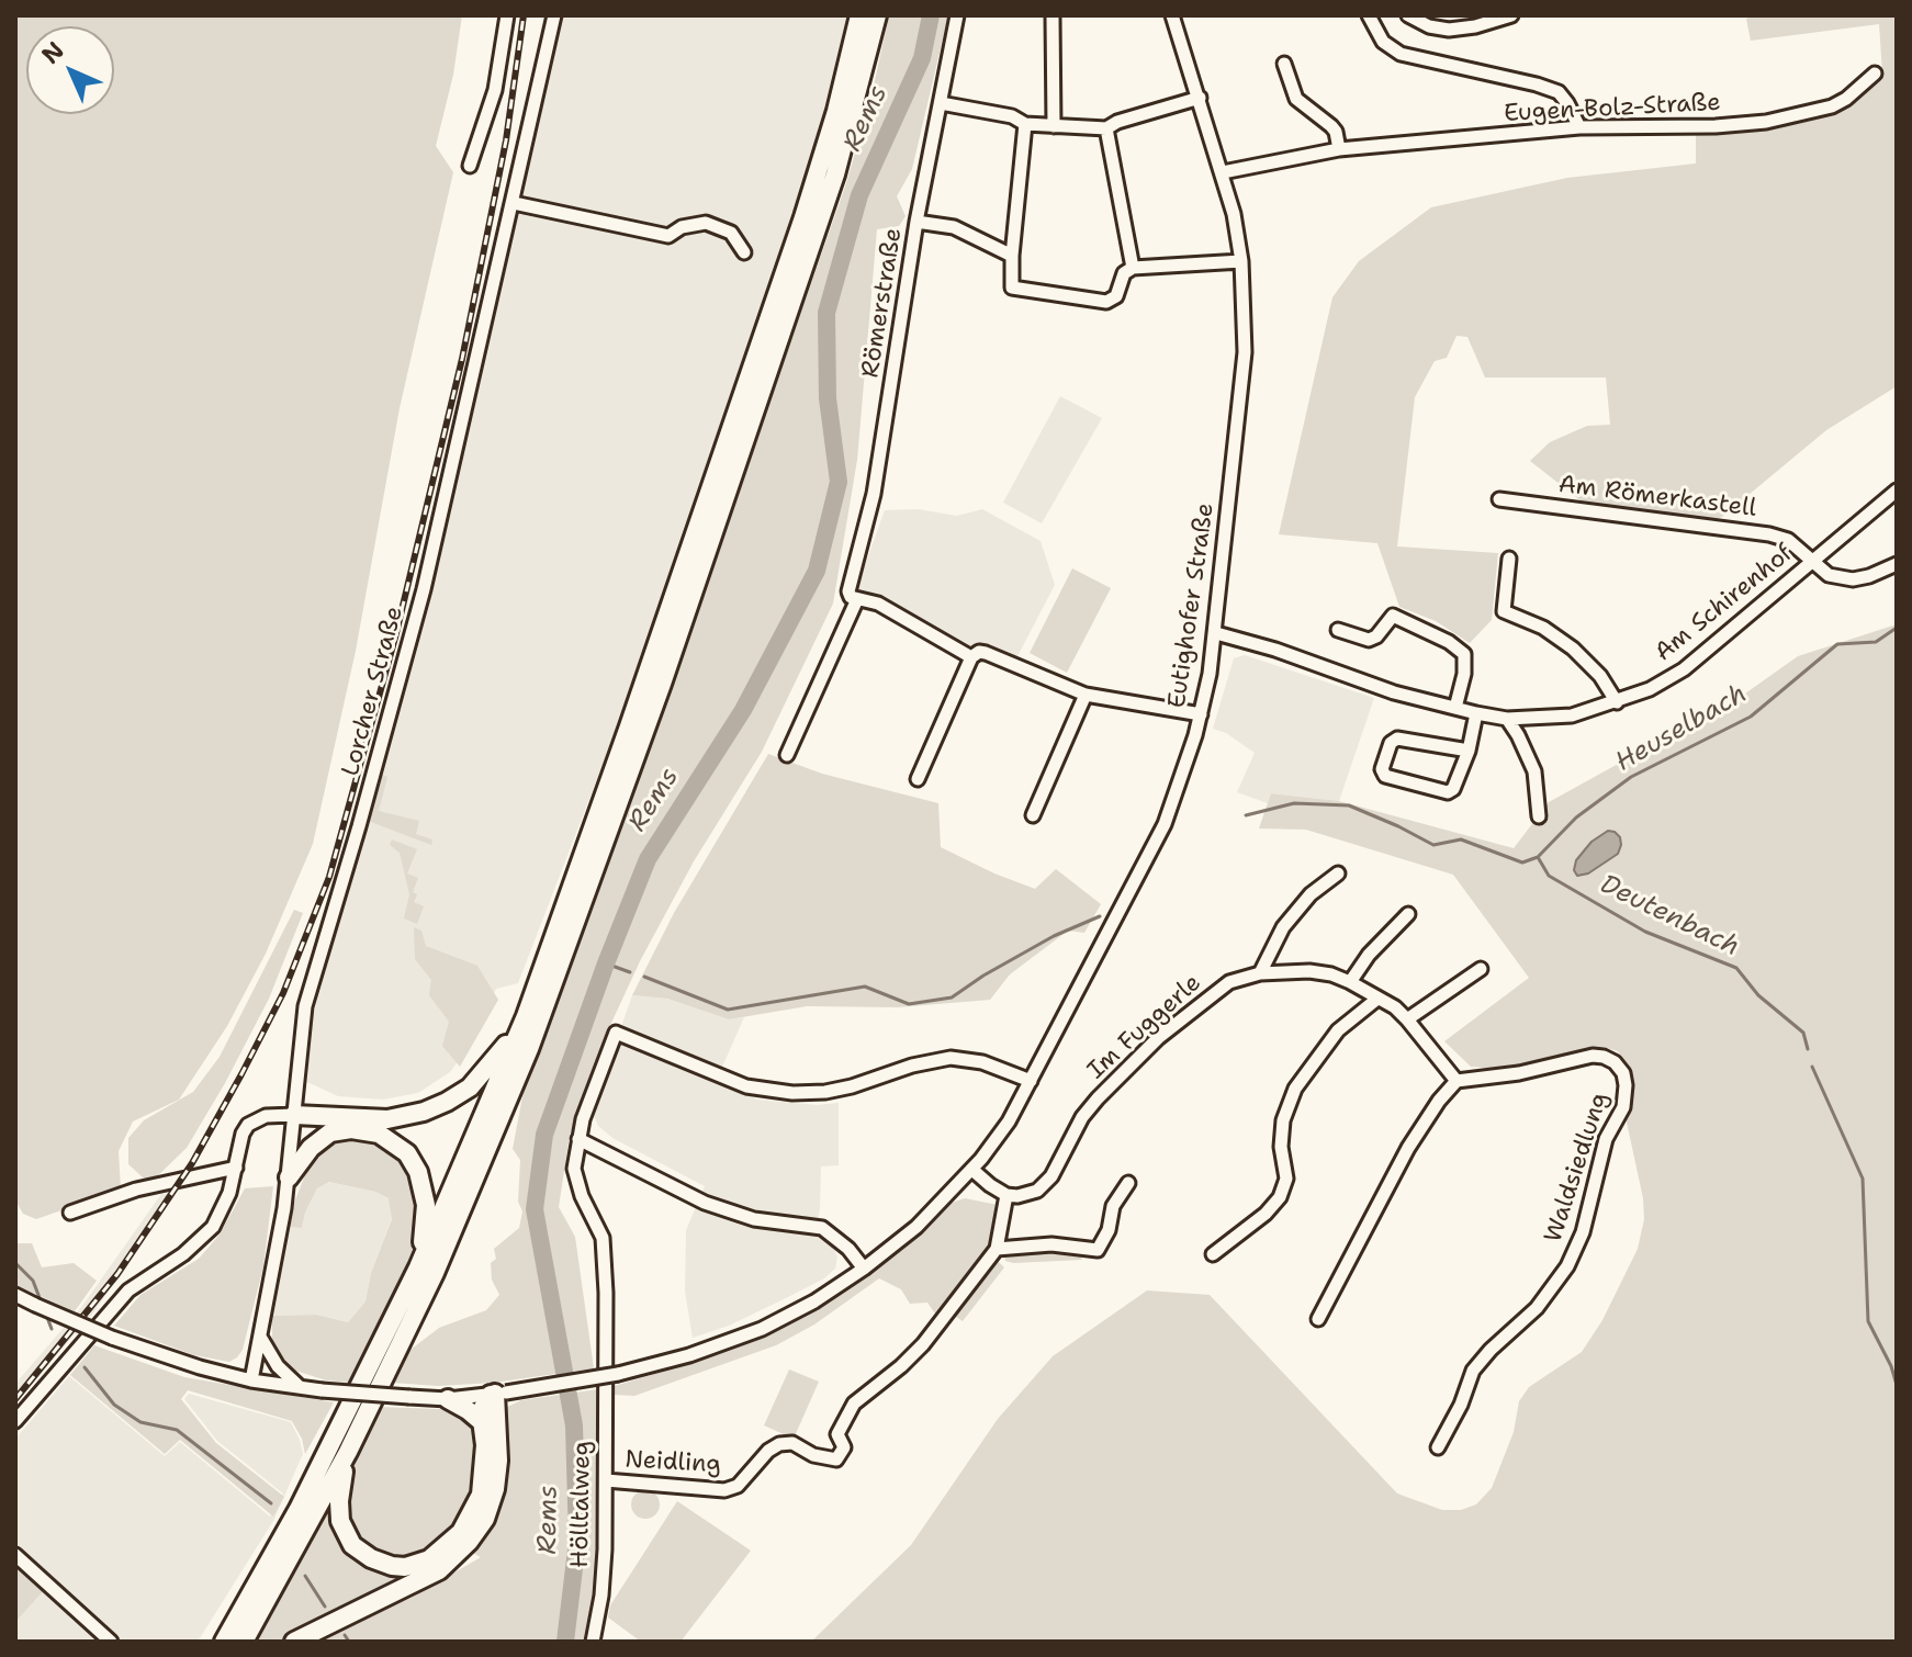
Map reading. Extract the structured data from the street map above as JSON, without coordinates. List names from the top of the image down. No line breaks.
{"streets":{"street":["Eugen-Bolz-Straße","Römerstraße","Am Römerkastell","Am Schirenhof","Eutighofer Straße","Lorcher Straße","Im Fuggerle","Waldsiedlung","Neidling","Hölltalweg"]},"crossings":[["Eugen-Bolz-Straße","Eutighofer Straße"],["Am Römerkastell","Am Schirenhof"],["Am Schirenhof","Eutighofer Straße"],["Eutighofer Straße","Lorcher Straße"],["Eutighofer Straße","Hölltalweg"],["Im Fuggerle","Waldsiedlung"],["Neidling","Hölltalweg"]],"water":["Rems","Heuselbach","Deutenbach"],"north":"top left"}
